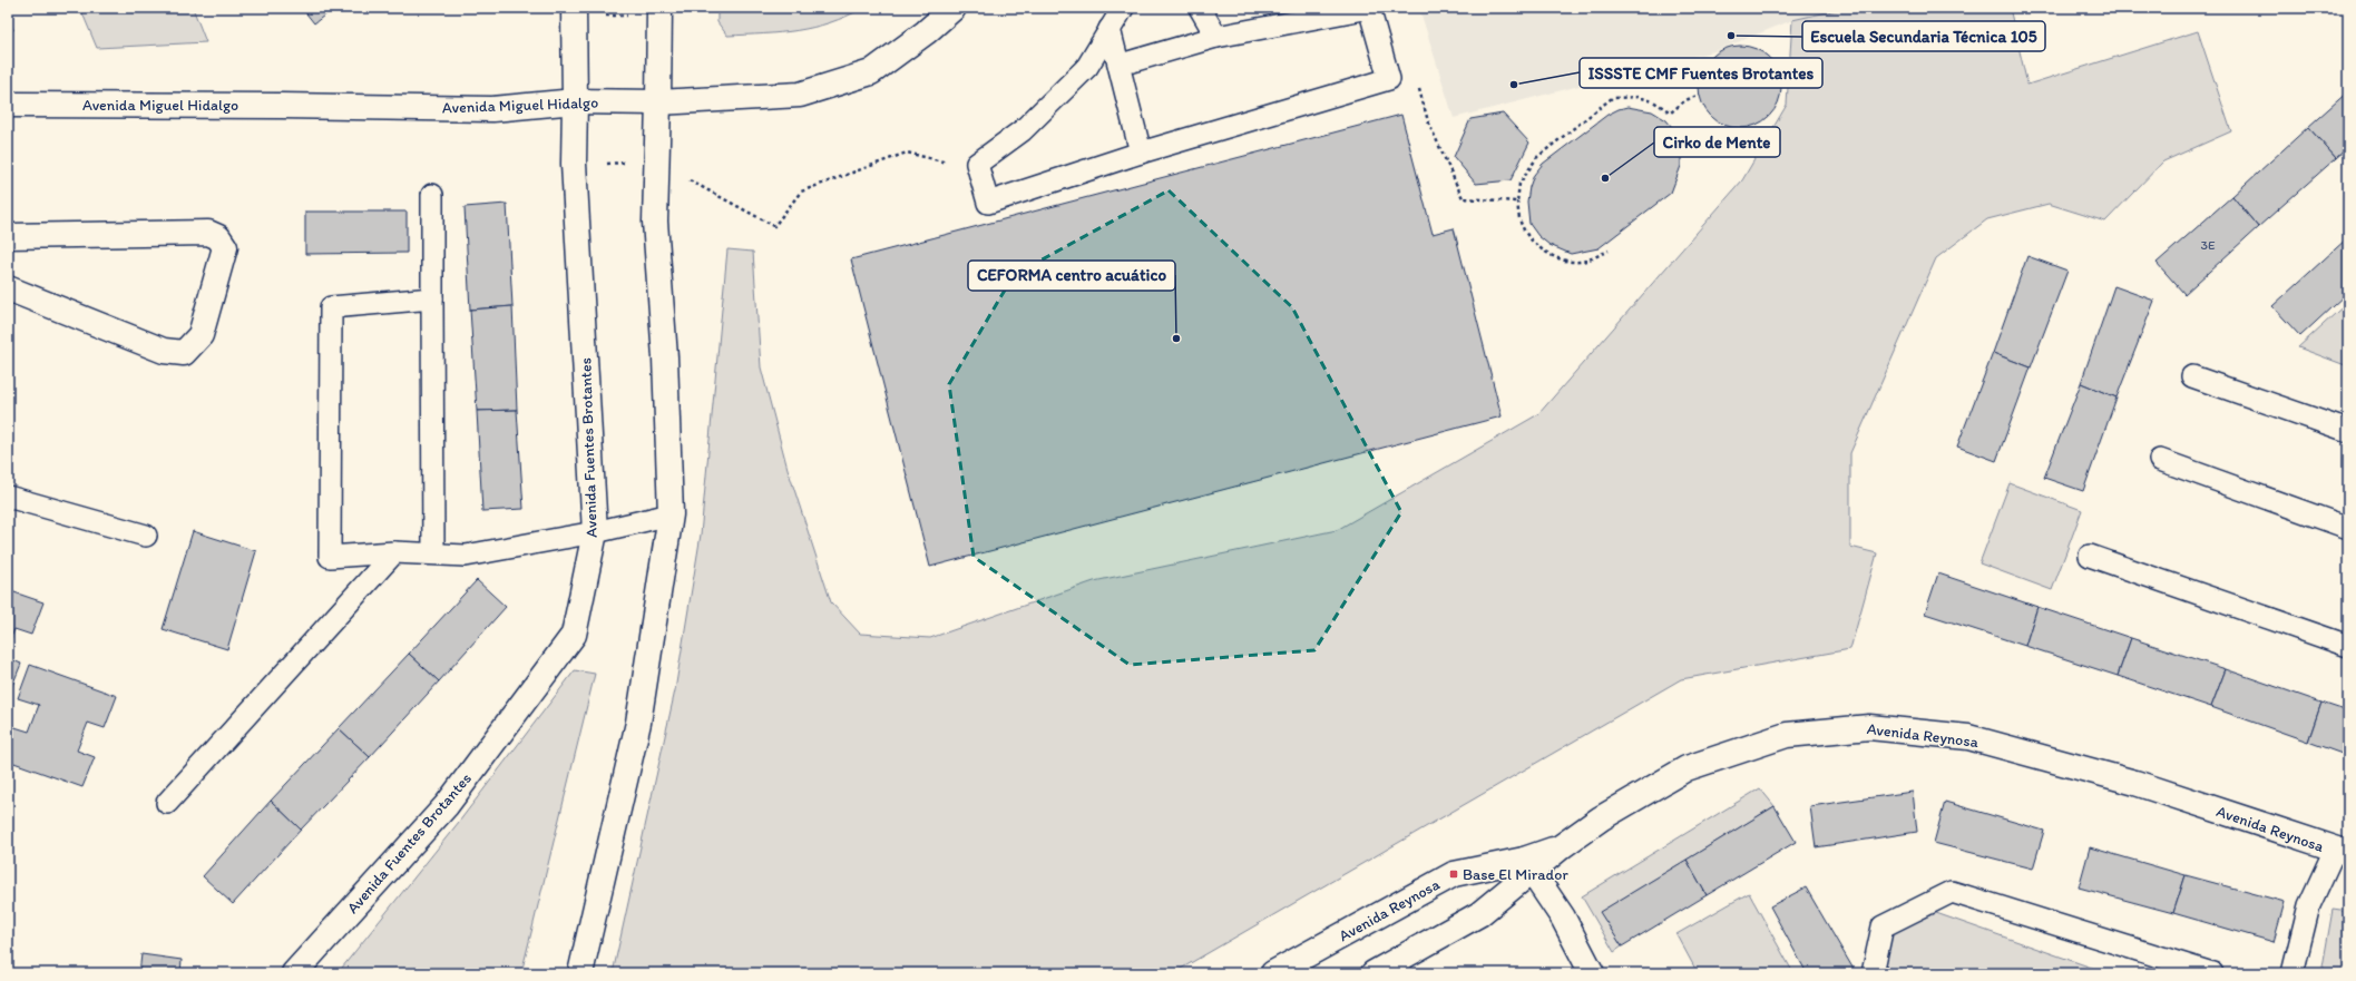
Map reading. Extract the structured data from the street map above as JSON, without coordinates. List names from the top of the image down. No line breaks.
{"streets":{"street":["Avenida Miguel Hidalgo","Avenida Fuentes Brotantes","Avenida Reynosa"]},"crossings":[["Avenida Miguel Hidalgo","Avenida Fuentes Brotantes"]],"places":{"other":["Escuela Secundaria Técnica 105","ISSSTE CMF Fuentes Brotantes","Cirko de Mente","CEFORMA centro acuático"],"transit":["Base El Mirador"]},"house_numbers":["3E"]}
